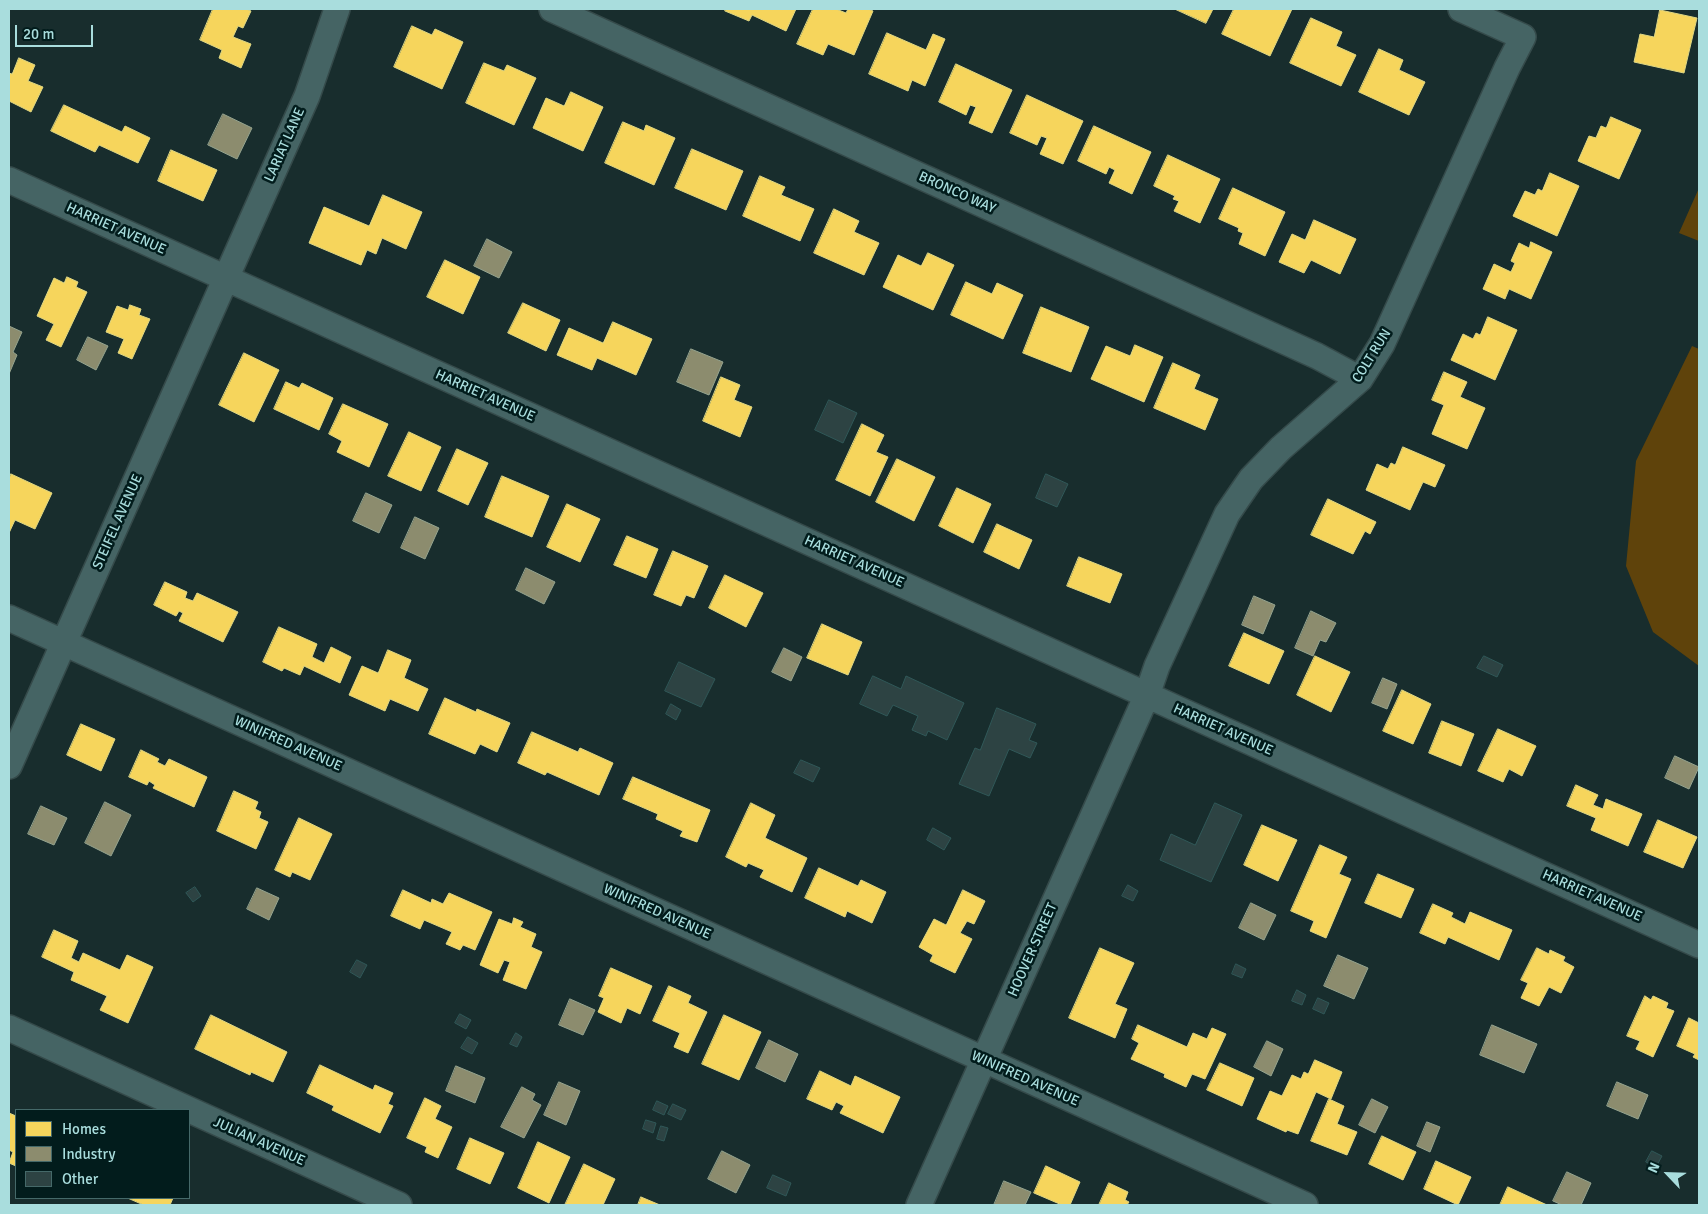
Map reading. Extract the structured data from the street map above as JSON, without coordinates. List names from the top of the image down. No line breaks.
{"streets":{"street":["LARIAT LANE","BRONCO WAY","HARRIET AVENUE","COLT RUN","STEIFEL AVENUE","WINIFRED AVENUE","HOOVER STREET","JULIAN AVENUE"]},"crossings":[["LARIAT LANE","HARRIET AVENUE"],["LARIAT LANE","STEIFEL AVENUE"],["BRONCO WAY","COLT RUN"],["HARRIET AVENUE","COLT RUN"],["HARRIET AVENUE","STEIFEL AVENUE"],["HARRIET AVENUE","HOOVER STREET"],["COLT RUN","HOOVER STREET"],["STEIFEL AVENUE","WINIFRED AVENUE"],["WINIFRED AVENUE","HOOVER STREET"]],"legend":["Homes","Industry","Other"],"scale_bar":"20 m","north":"top left"}
